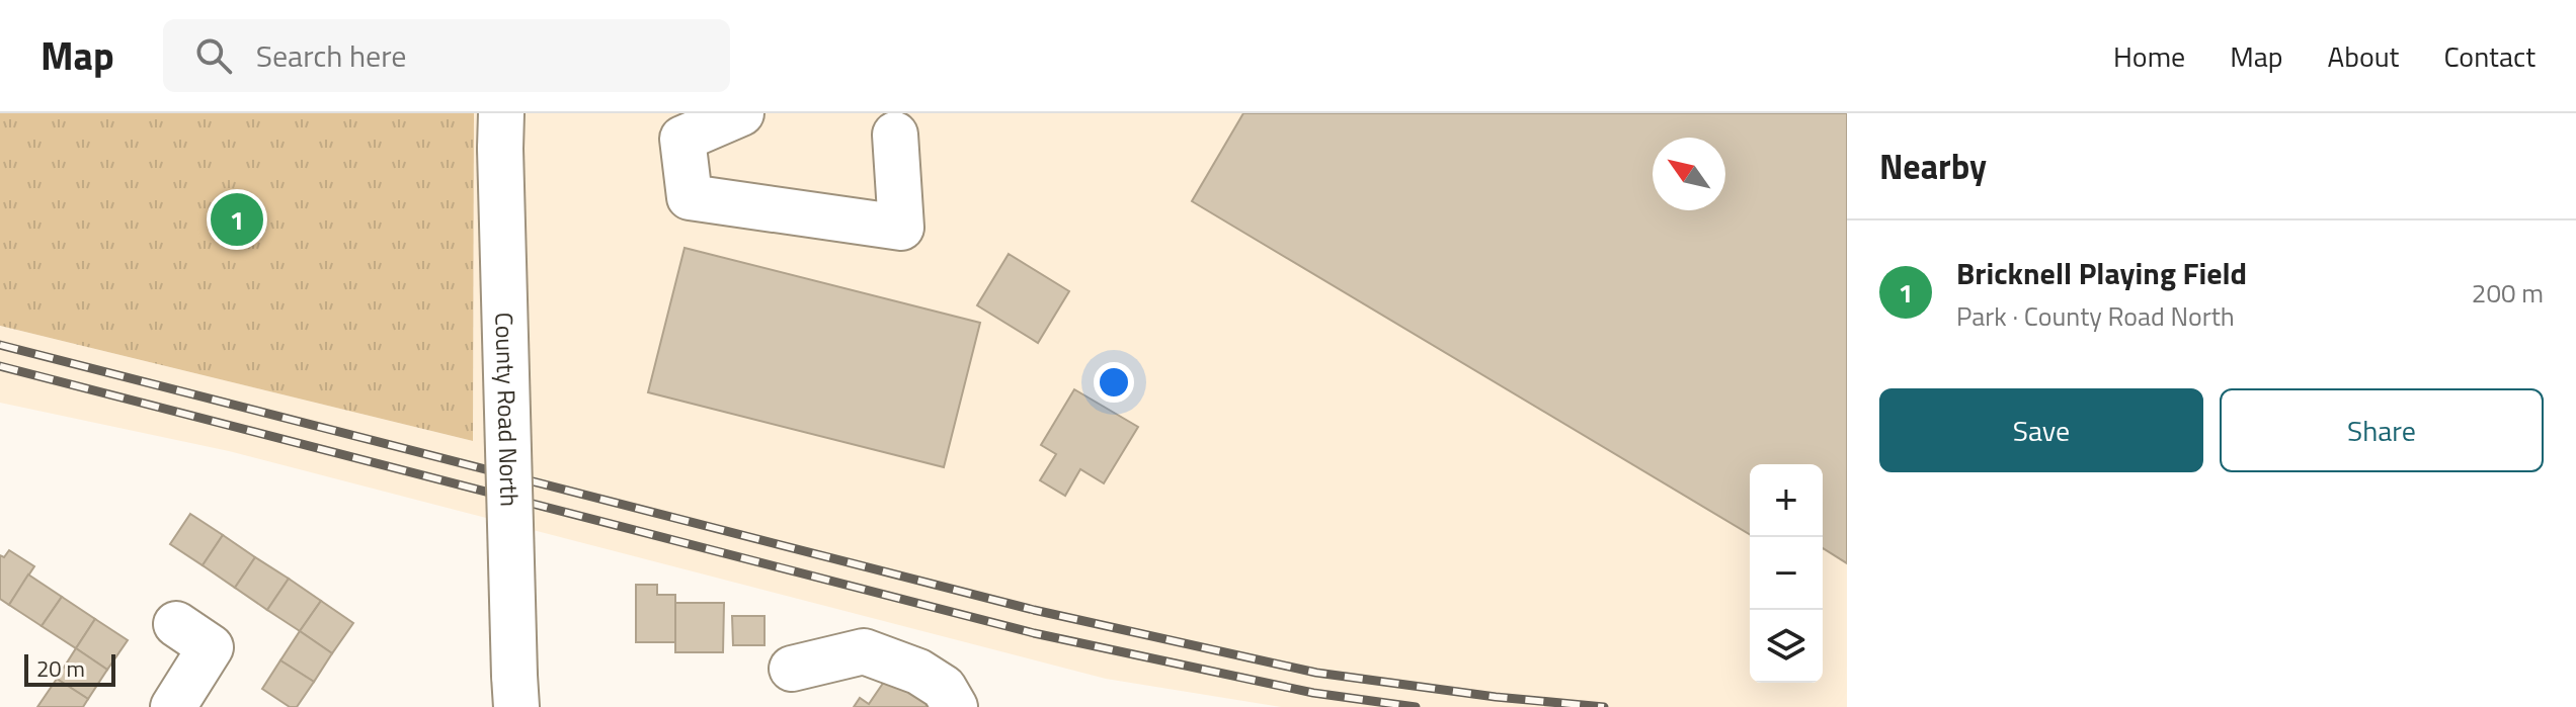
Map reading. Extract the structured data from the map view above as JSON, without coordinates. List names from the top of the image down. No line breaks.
{"streets":{"street":["County Road North"]},"scale_bar":"20 m","north":"top left","page":{"header":"Map","search":"Search here","nav":["Home","Map","About","Contact"],"heading":"Nearby","pins":"1","list":[{"mark":"1","name":"Bricknell Playing Field","note":"Park · County Road North","value":"200 m"}],"buttons":["Save","Share"],"map_buttons":["+","−"],"scale":"20 m"}}
